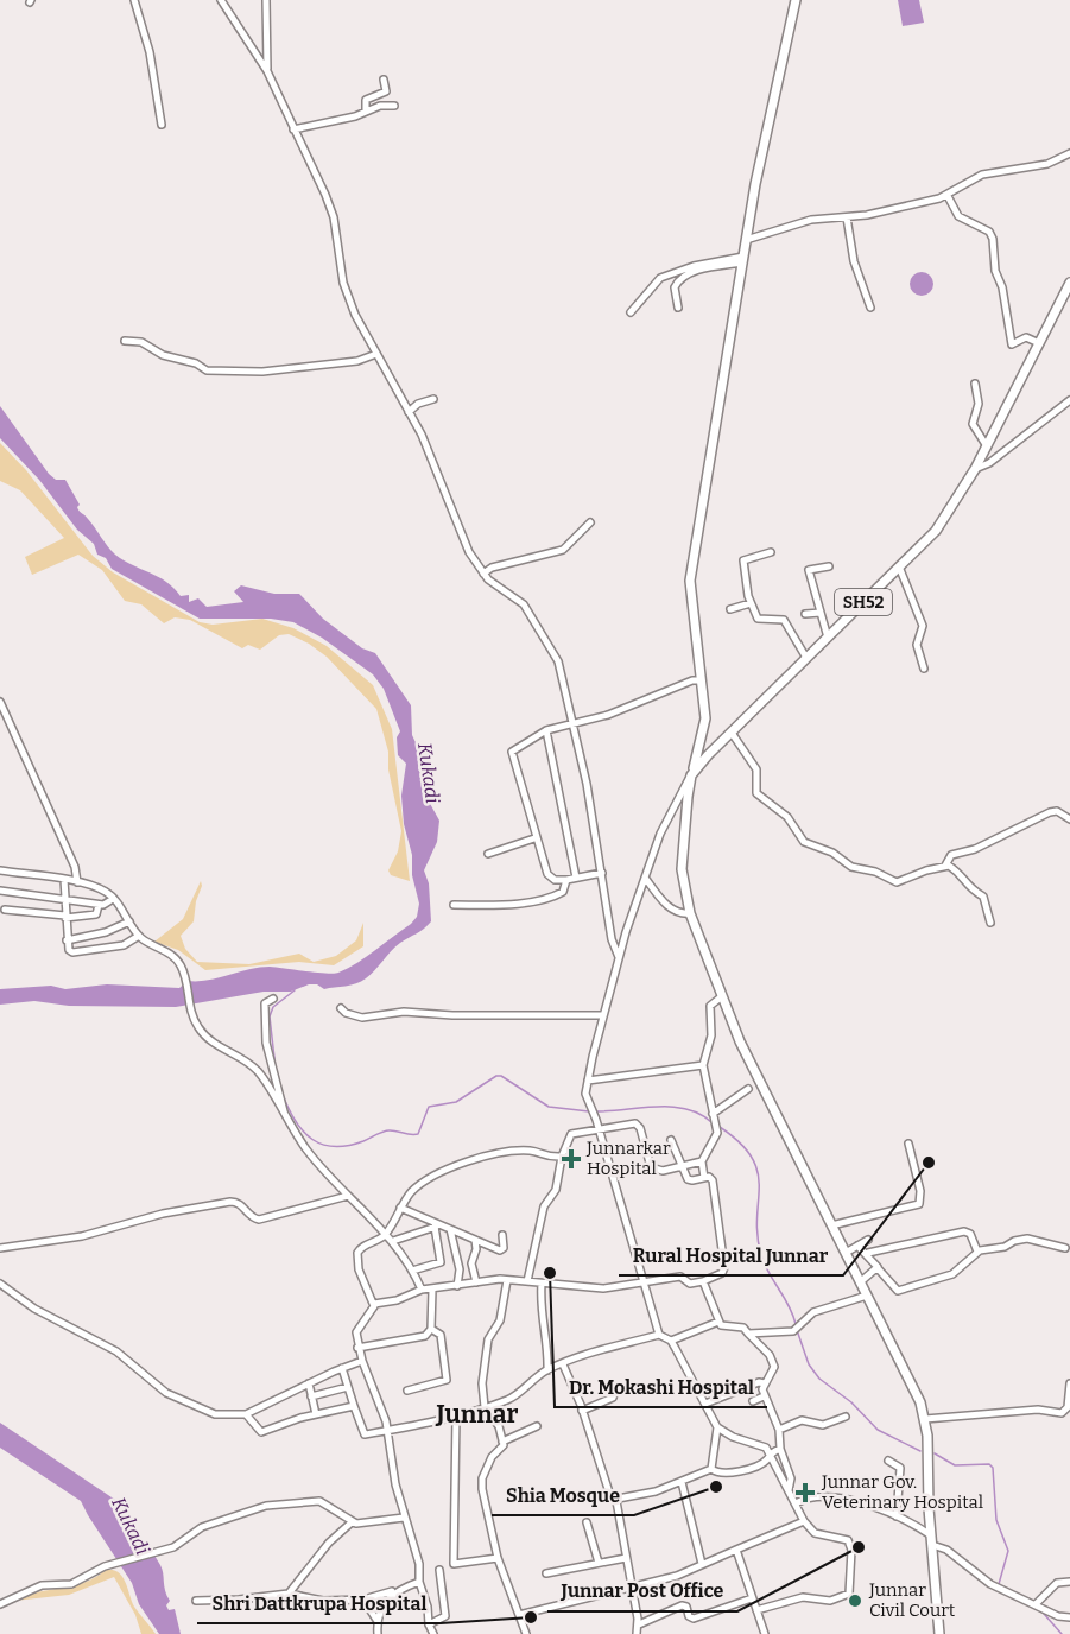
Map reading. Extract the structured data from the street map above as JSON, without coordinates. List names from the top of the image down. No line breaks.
{"streets":{"main road":["SH52"]},"districts":["Junnar"],"water":["Kukadi"],"places":{"health":["Junnarkar Hospital","Junnar Gov. Veterinary Hospital"],"other":["Rural Hospital Junnar","Dr. Mokashi Hospital","Shia Mosque","Junnar Post Office","Junnar Civil Court","Shri Dattkrupa Hospital"]}}
